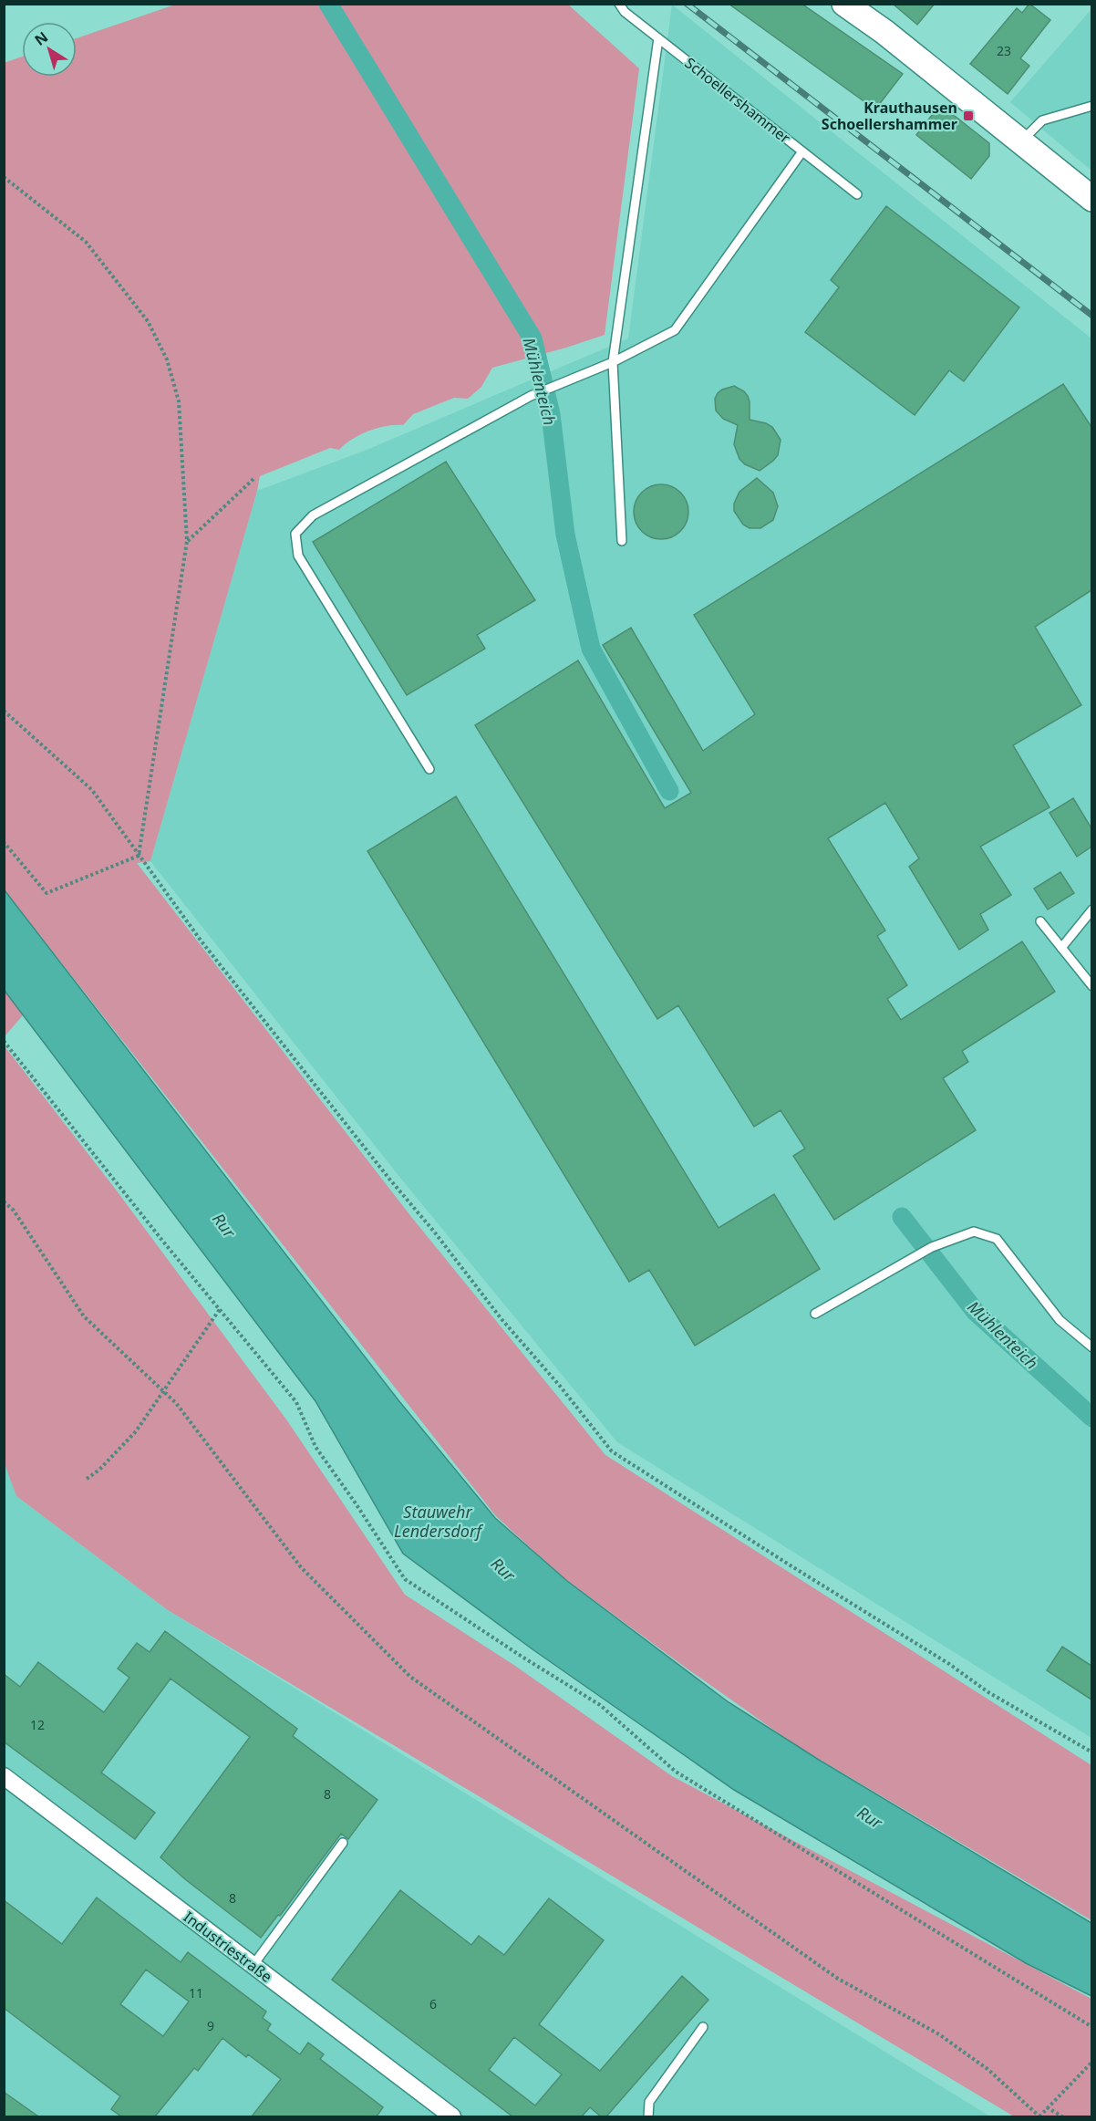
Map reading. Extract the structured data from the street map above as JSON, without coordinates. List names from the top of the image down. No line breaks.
{"streets":{"street":["Industriestraße"],"lane":["Schoellershammer"]},"water":["Mühlenteich","Rur","Stauwehr Lendersdorf"],"places":{"transit":["Krauthausen Schoellershammer"]},"house_numbers":["23","12","8","8","11","6","9"],"north":"top left"}
